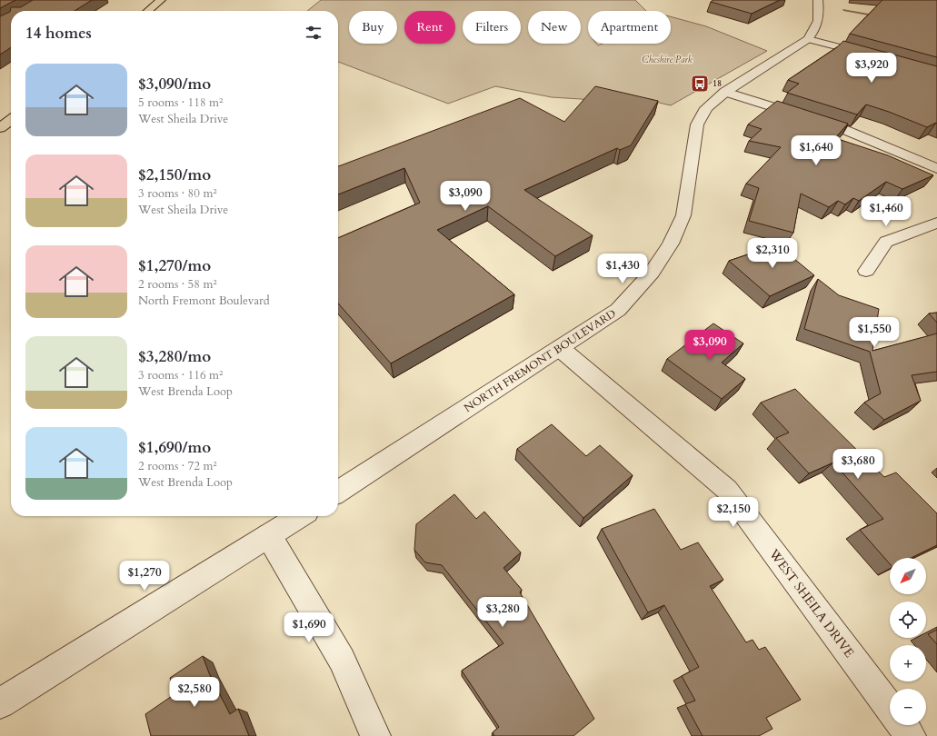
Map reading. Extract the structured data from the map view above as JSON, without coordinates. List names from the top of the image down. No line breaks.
{"streets":{"street":["NORTH FREMONT BOULEVARD","WEST SHEILA DRIVE"]},"crossings":[["NORTH FREMONT BOULEVARD","WEST SHEILA DRIVE"]],"parks":["Cheshire Park"],"places":{"bus stop":["18"]},"north":"bottom left","page":{"chip":["Buy","Rent","Filters","New","Apartment"],"heading":"14 homes","price":["$3,920","$1,640","$3,090","$1,460","$2,310","$1,430","$1,550","$3,090","$3,680","$2,150","$1,270","$3,280","$1,690","$2,580"],"list":[{"name":"$3,090/mo","note":"5 rooms · 118 m² · West Sheila Drive"},{"name":"$2,150/mo","note":"3 rooms · 80 m² · West Sheila Drive"},{"name":"$1,270/mo","note":"2 rooms · 58 m² · North Fremont Boulevard"},{"name":"$3,280/mo","note":"3 rooms · 116 m² · West Brenda Loop"},{"name":"$1,690/mo","note":"2 rooms · 72 m² · West Brenda Loop"}],"map_buttons":["+","−"]}}
